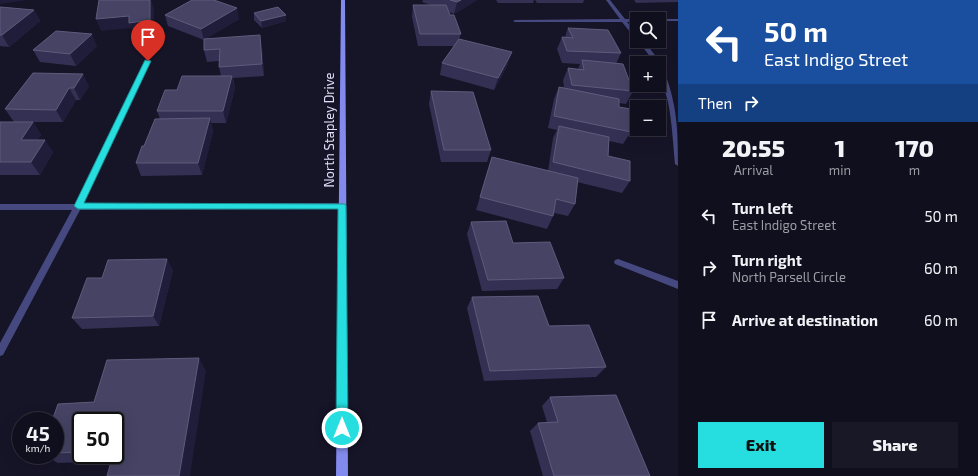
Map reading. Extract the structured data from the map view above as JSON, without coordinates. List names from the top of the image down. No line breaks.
{"streets":{"main road":["North Stapley Drive"]},"page":{"turn":["50 m","East Indigo Street"],"map_buttons":["+","−"],"then":"Then","eta":["20:55","Arrival","1","min","170","m"],"list":[{"name":"Turn left","note":"East Indigo Street","value":"50 m"},{"name":"Turn right","note":"North Parsell Circle","value":"60 m"},{"name":"Arrive at destination","value":"60 m"}],"speed":"45 km/h","limit":"50","buttons":["Exit","Share"]}}
